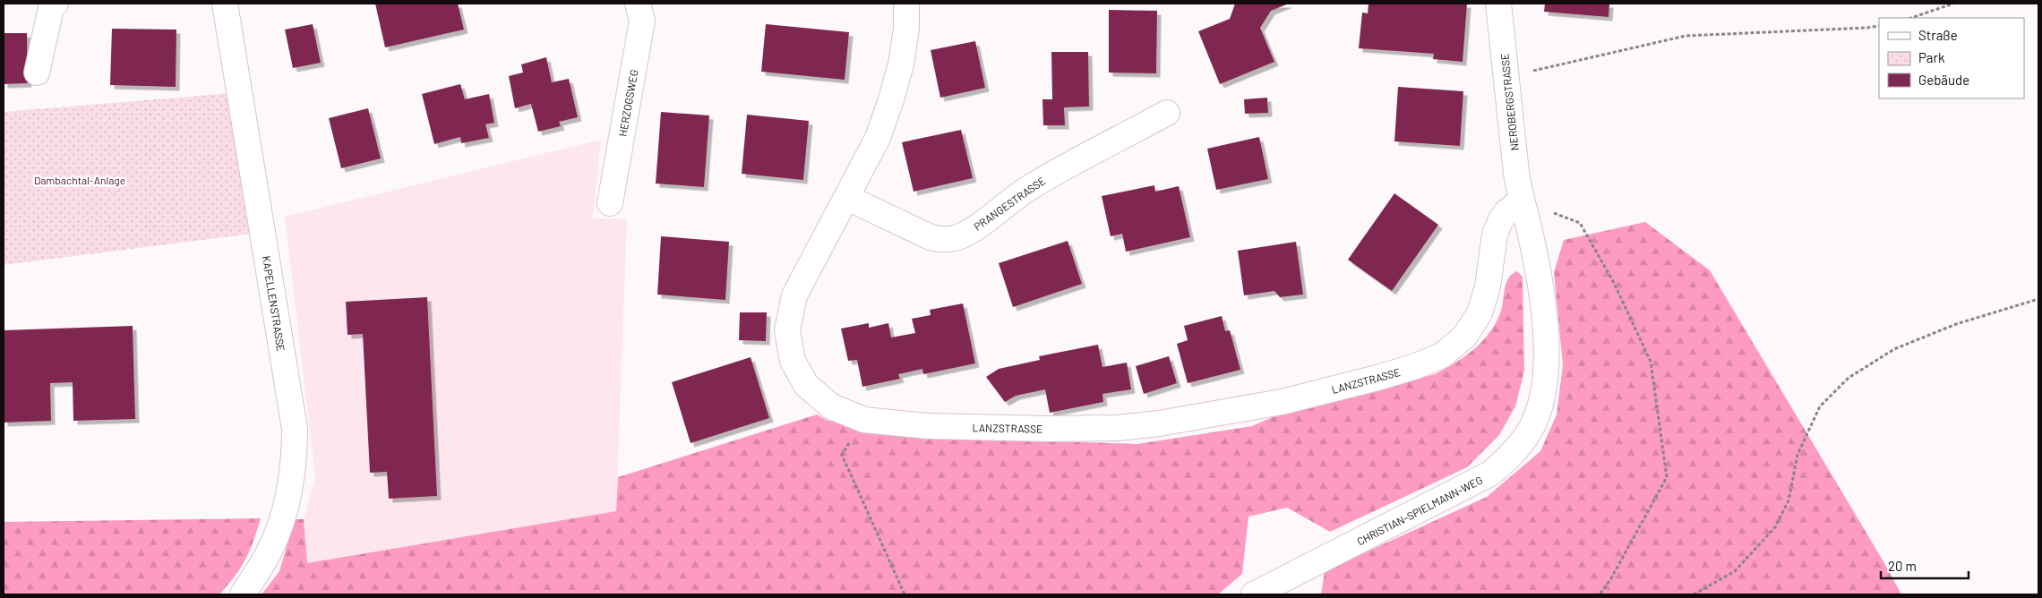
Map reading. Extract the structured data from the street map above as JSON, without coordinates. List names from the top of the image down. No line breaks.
{"streets":{"street":["NEROBERGSTRASSE","HERZOGSWEG","PRANGESTRASSE","KAPELLENSTRASSE","LANZSTRASSE","CHRISTIAN-SPIELMANN-WEG"]},"crossings":[["NEROBERGSTRASSE","LANZSTRASSE"],["NEROBERGSTRASSE","CHRISTIAN-SPIELMANN-WEG"],["PRANGESTRASSE","LANZSTRASSE"],["LANZSTRASSE","CHRISTIAN-SPIELMANN-WEG"]],"parks":["Dambachtal-Anlage"],"legend":["Straße","Park","Gebäude"],"scale_bar":"20 m"}
